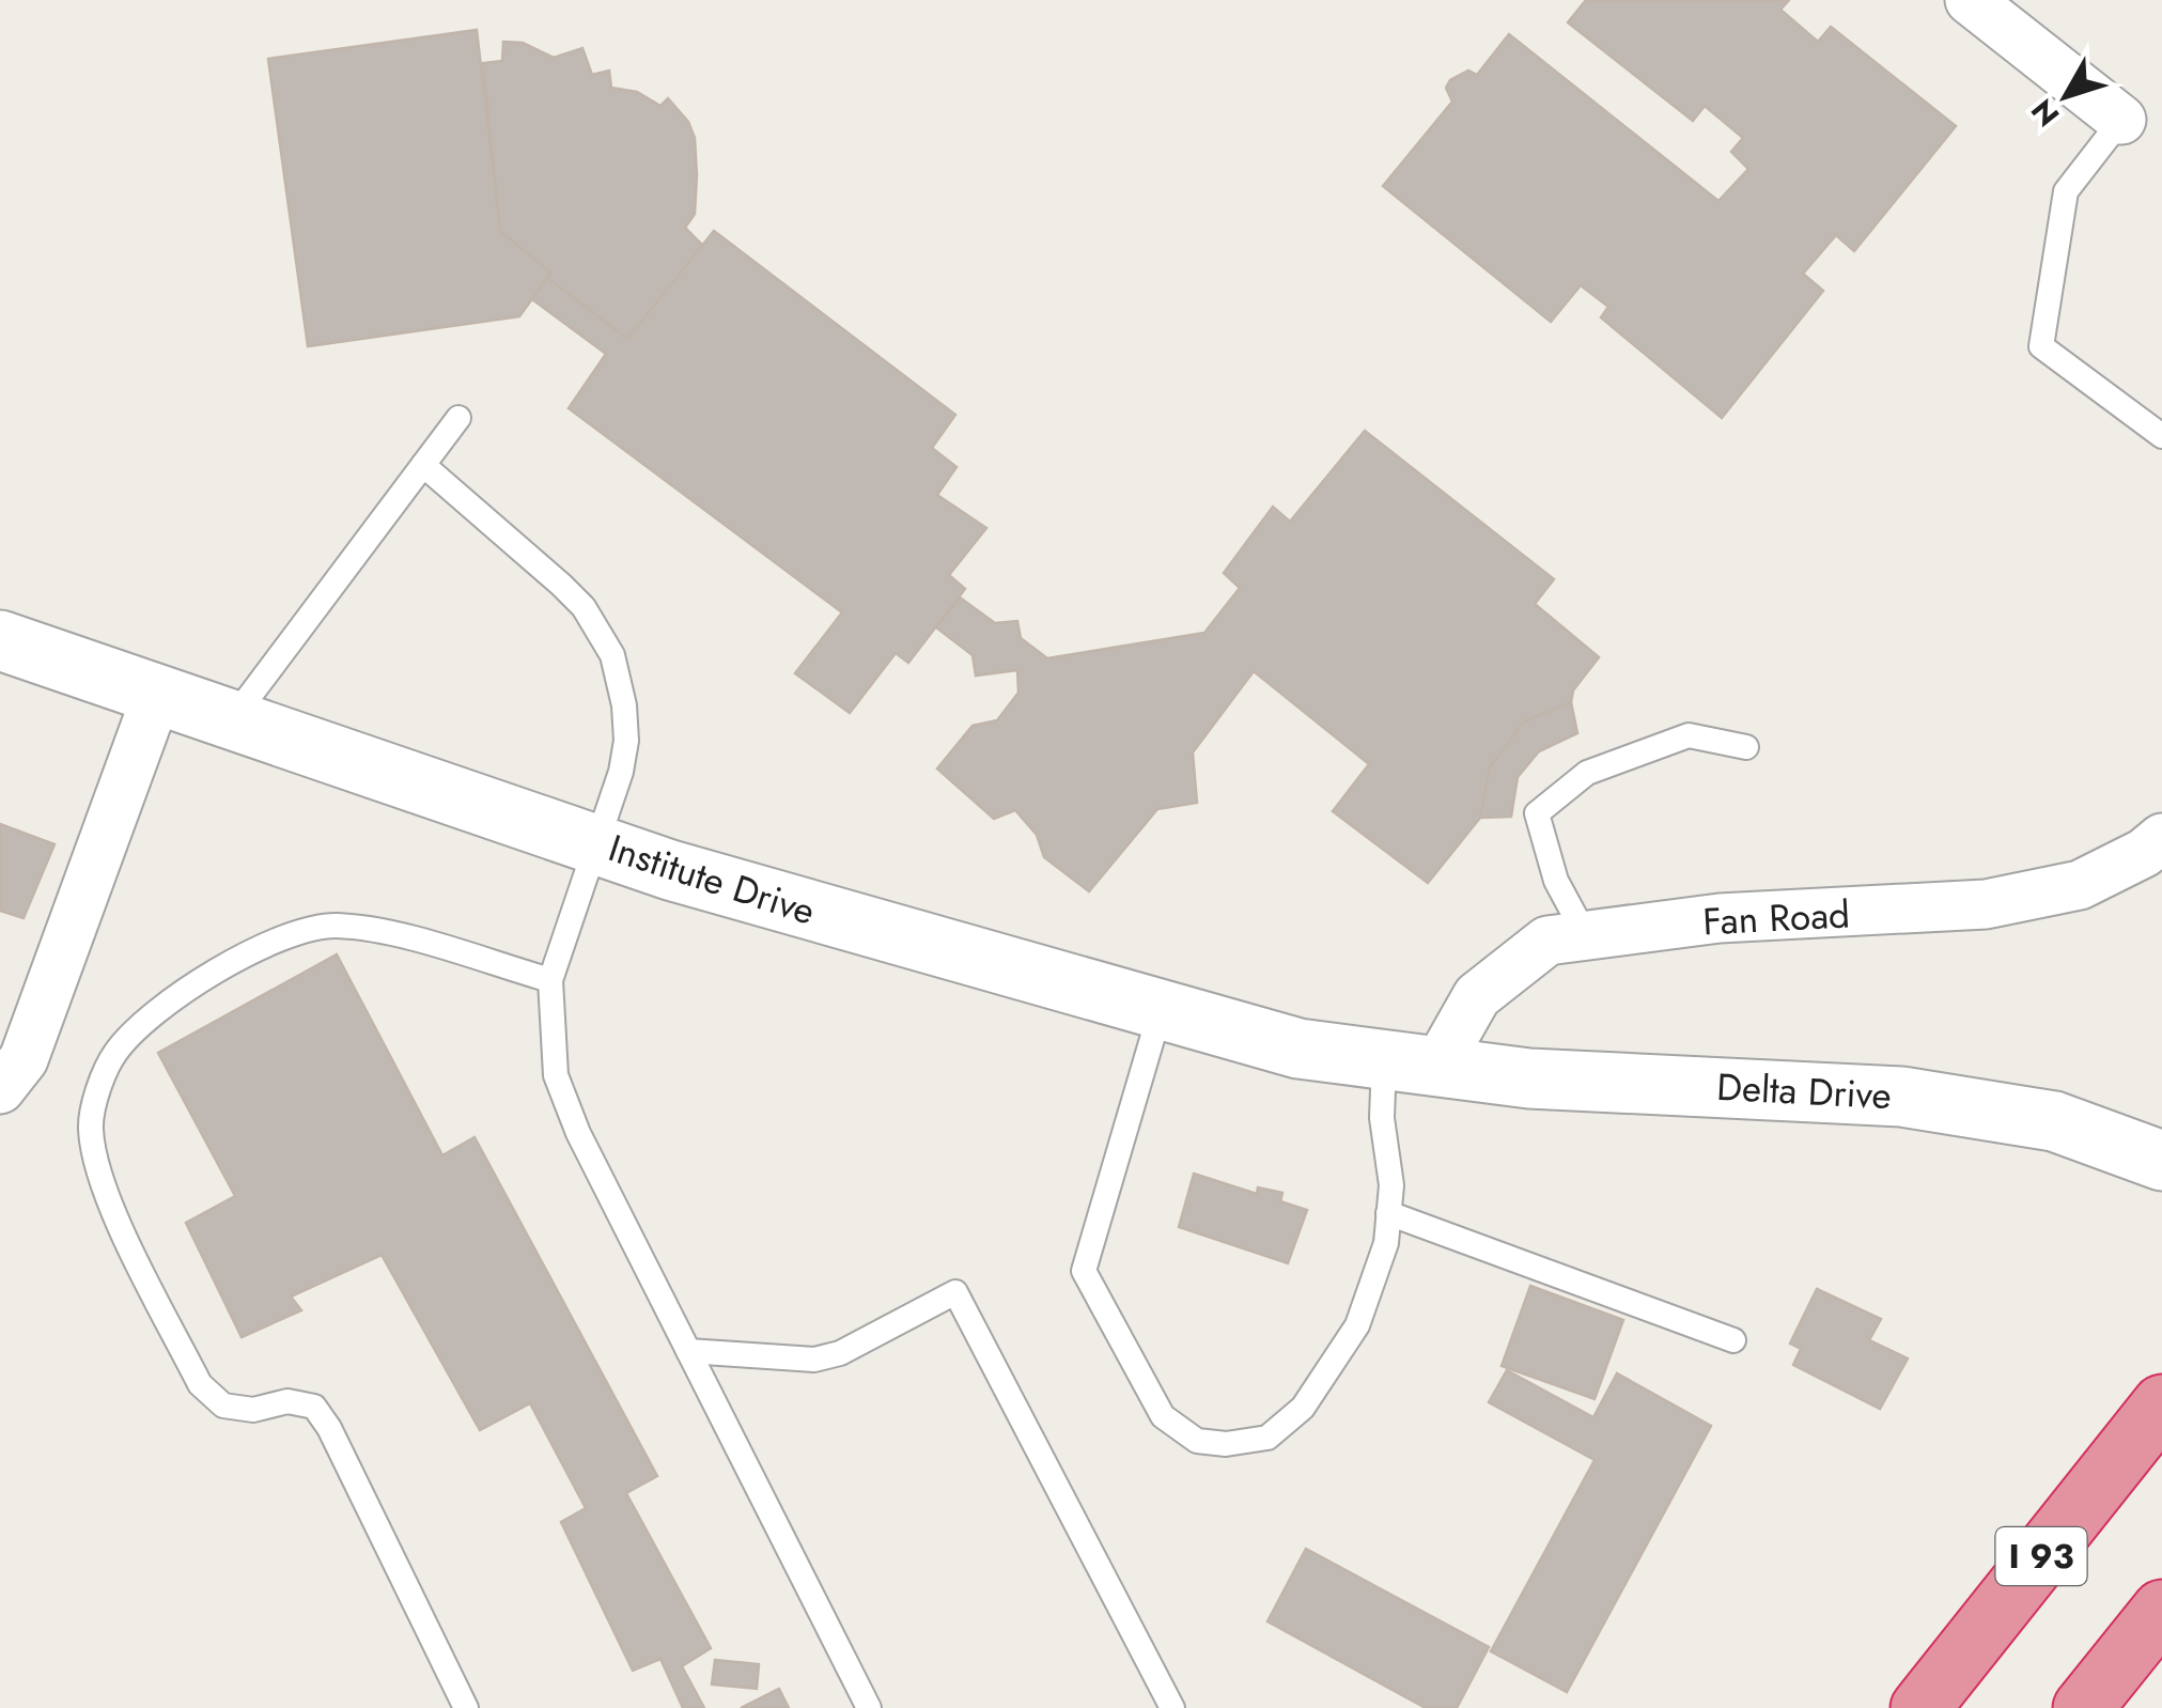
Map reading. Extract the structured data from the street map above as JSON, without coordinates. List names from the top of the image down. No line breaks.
{"streets":{"highway":["I 93"],"street":["Institute Drive","Fan Road","Delta Drive"]},"crossings":[["Institute Drive","Fan Road"],["Institute Drive","Delta Drive"],["Fan Road","Delta Drive"]],"north":"bottom left"}
